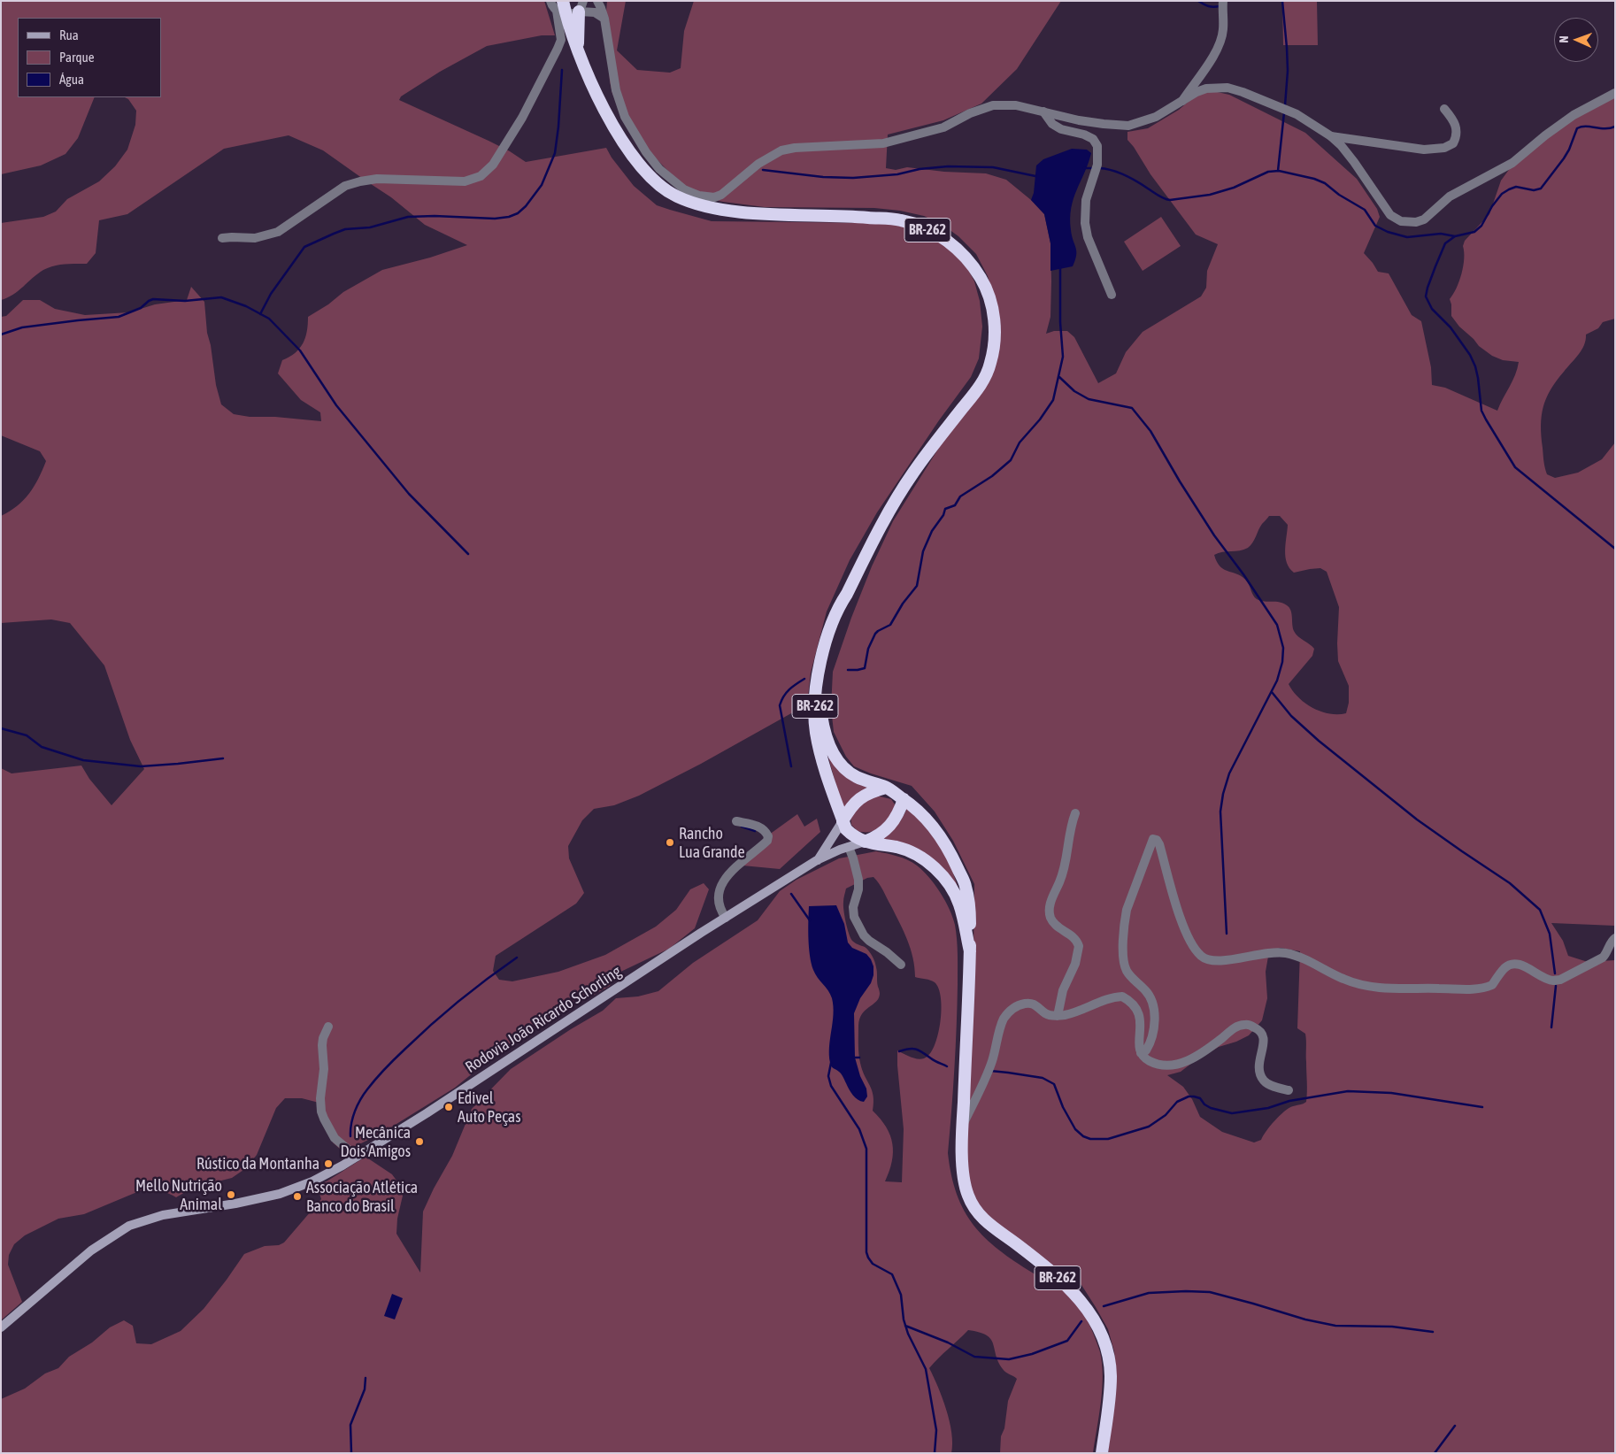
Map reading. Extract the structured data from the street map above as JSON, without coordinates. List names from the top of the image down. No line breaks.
{"streets":{"highway":["BR-262"],"main road":["Rodovia João Ricardo Schorling"]},"crossings":[["BR-262","Rodovia João Ricardo Schorling"]],"places":["Rancho Lua Grande","Edivel Auto Peças","Mecânica Dois Amigos","Rústico da Montanha","Mello Nutrição Animal","Associação Atlética Banco do Brasil"],"legend":["Rua","Parque","Água"],"north":"left"}
